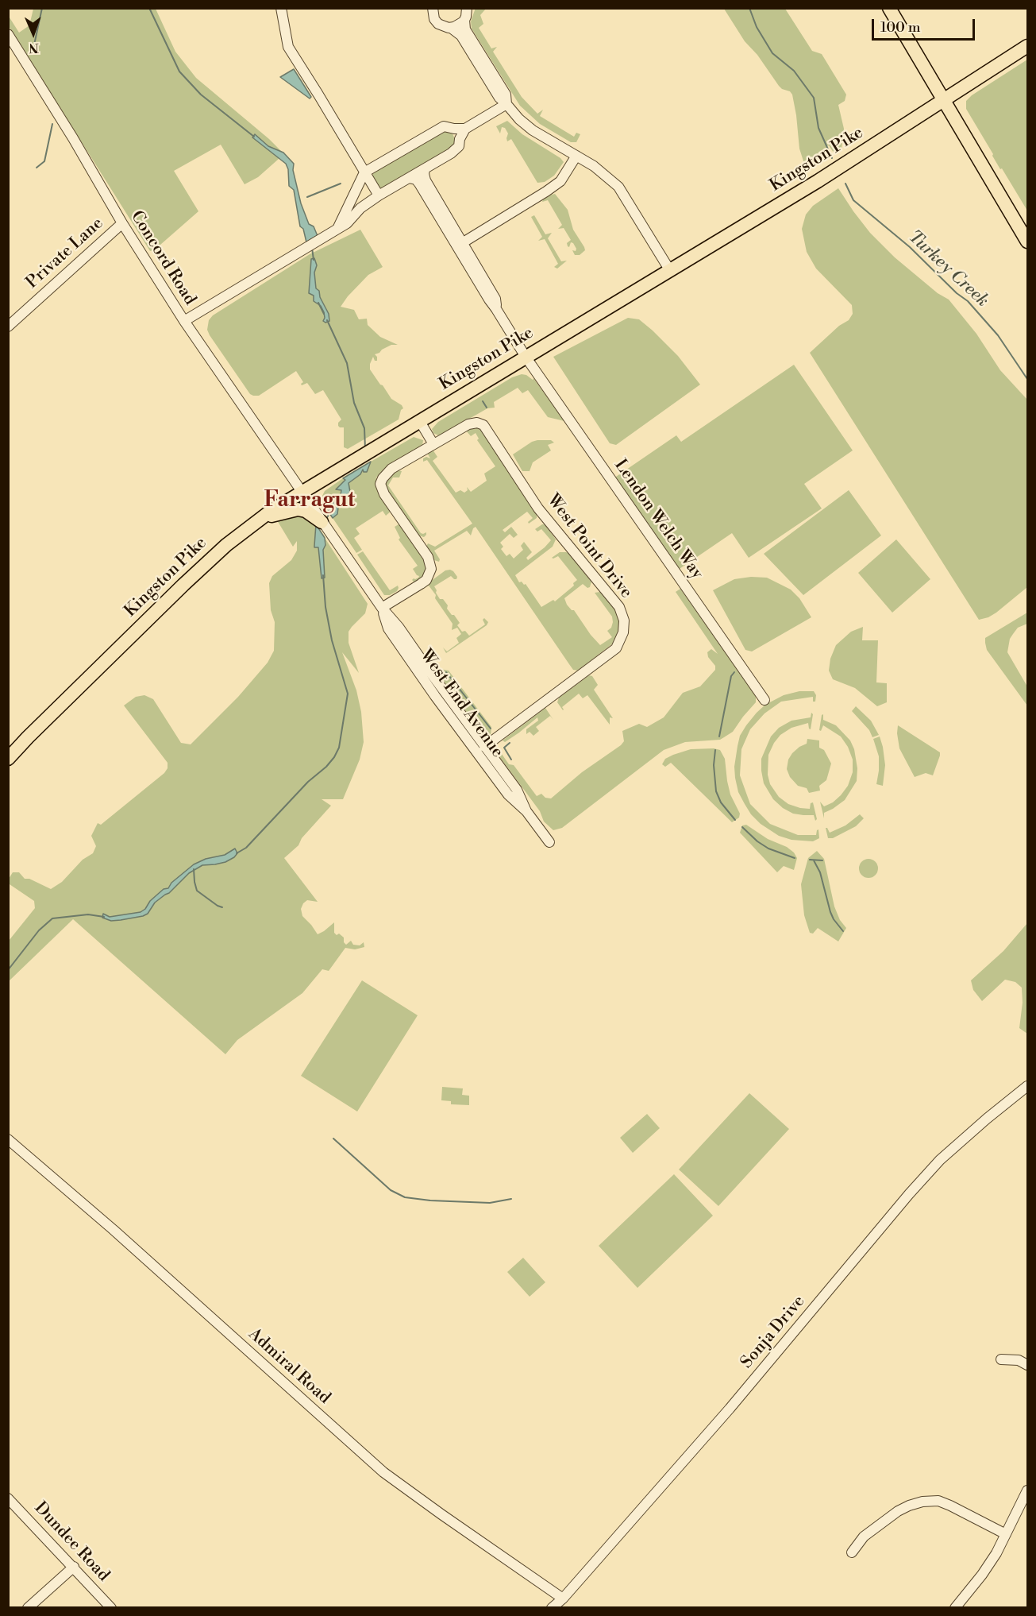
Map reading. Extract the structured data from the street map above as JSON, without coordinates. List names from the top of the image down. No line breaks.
{"streets":{"main road":["Kingston Pike"],"street":["Private Lane","Concord Road","Lendon Welch Way","West Point Drive","West End Avenue","Sonja Drive","Admiral Road","Dundee Road"]},"crossings":[["Kingston Pike","Concord Road"],["Kingston Pike","Lendon Welch Way"],["Kingston Pike","West End Avenue"],["Private Lane","Concord Road"],["Concord Road","West End Avenue"],["West Point Drive","West End Avenue"],["Sonja Drive","Admiral Road"]],"districts":["Farragut"],"water":["Turkey Creek"],"scale_bar":"100 m","north":"bottom"}
